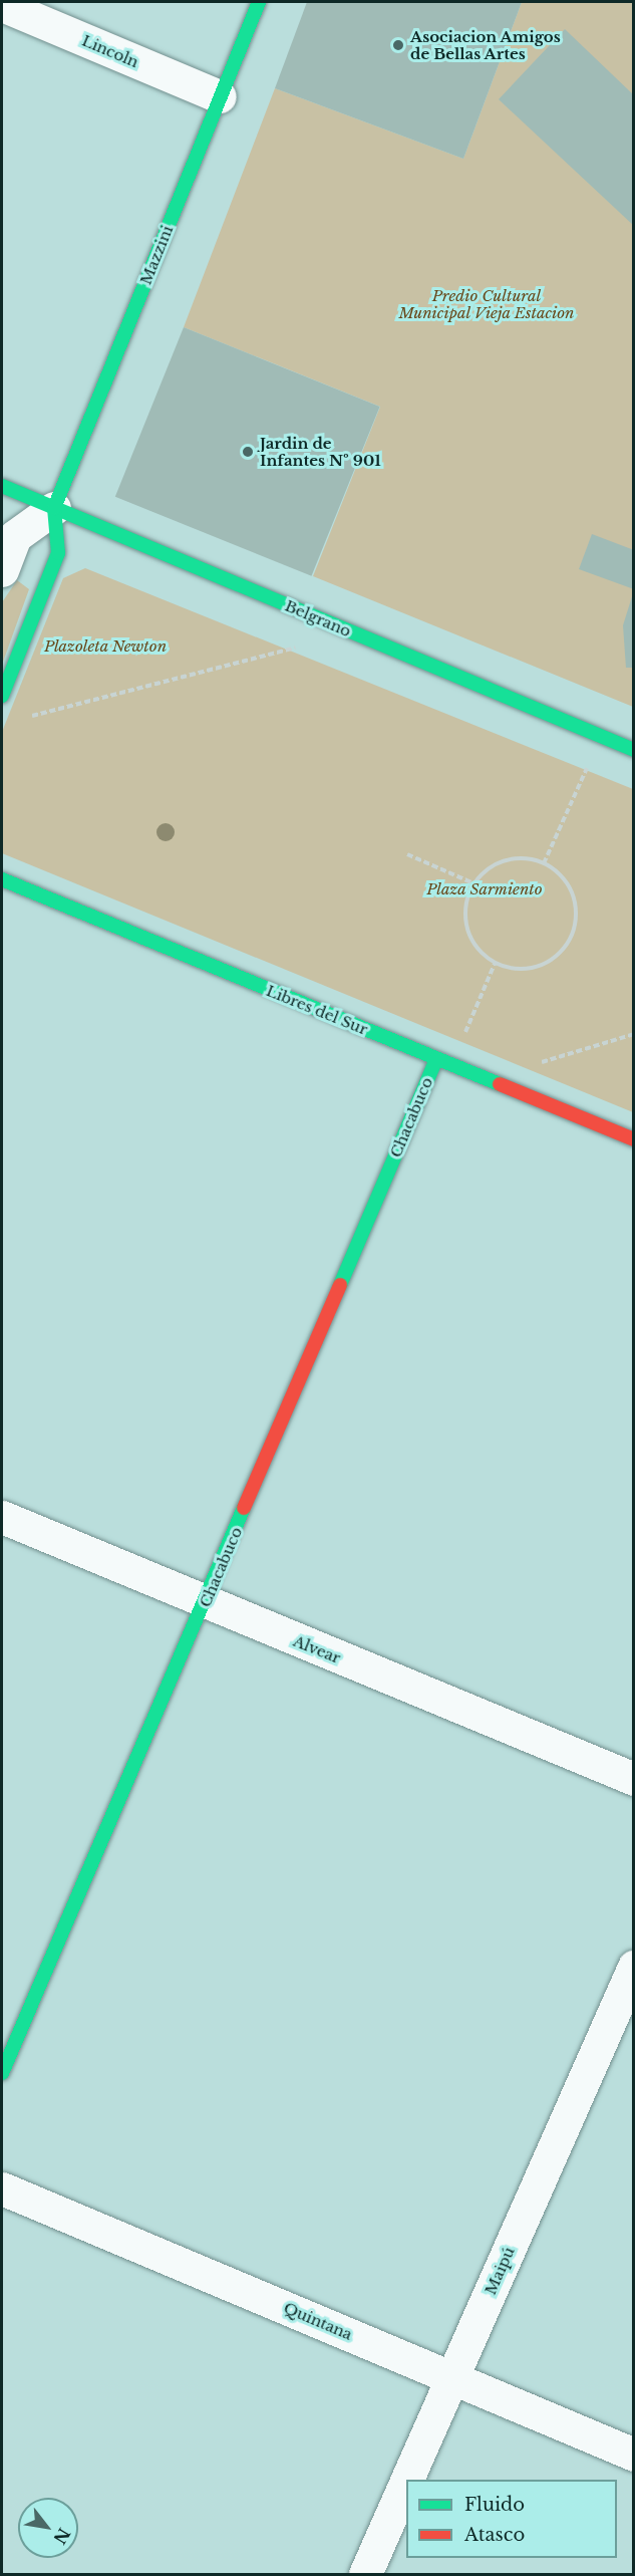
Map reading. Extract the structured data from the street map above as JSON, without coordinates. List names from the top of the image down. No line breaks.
{"streets":{"street":["Lincoln","Mazzini","Belgrano","Libres del Sur","Chacabuco","Alvear","Maipú","Quintana"]},"crossings":[["Lincoln","Mazzini"],["Mazzini","Belgrano"],["Libres del Sur","Chacabuco"],["Chacabuco","Alvear"],["Maipú","Quintana"]],"parks":["Predio Cultural Municipal Vieja Estacion","Plazoleta Newton","Plaza Sarmiento"],"places":["Asociacion Amigos de Bellas Artes","Jardin de Infantes Nº 901"],"legend":["Fluido","Atasco"],"north":"bottom right"}
